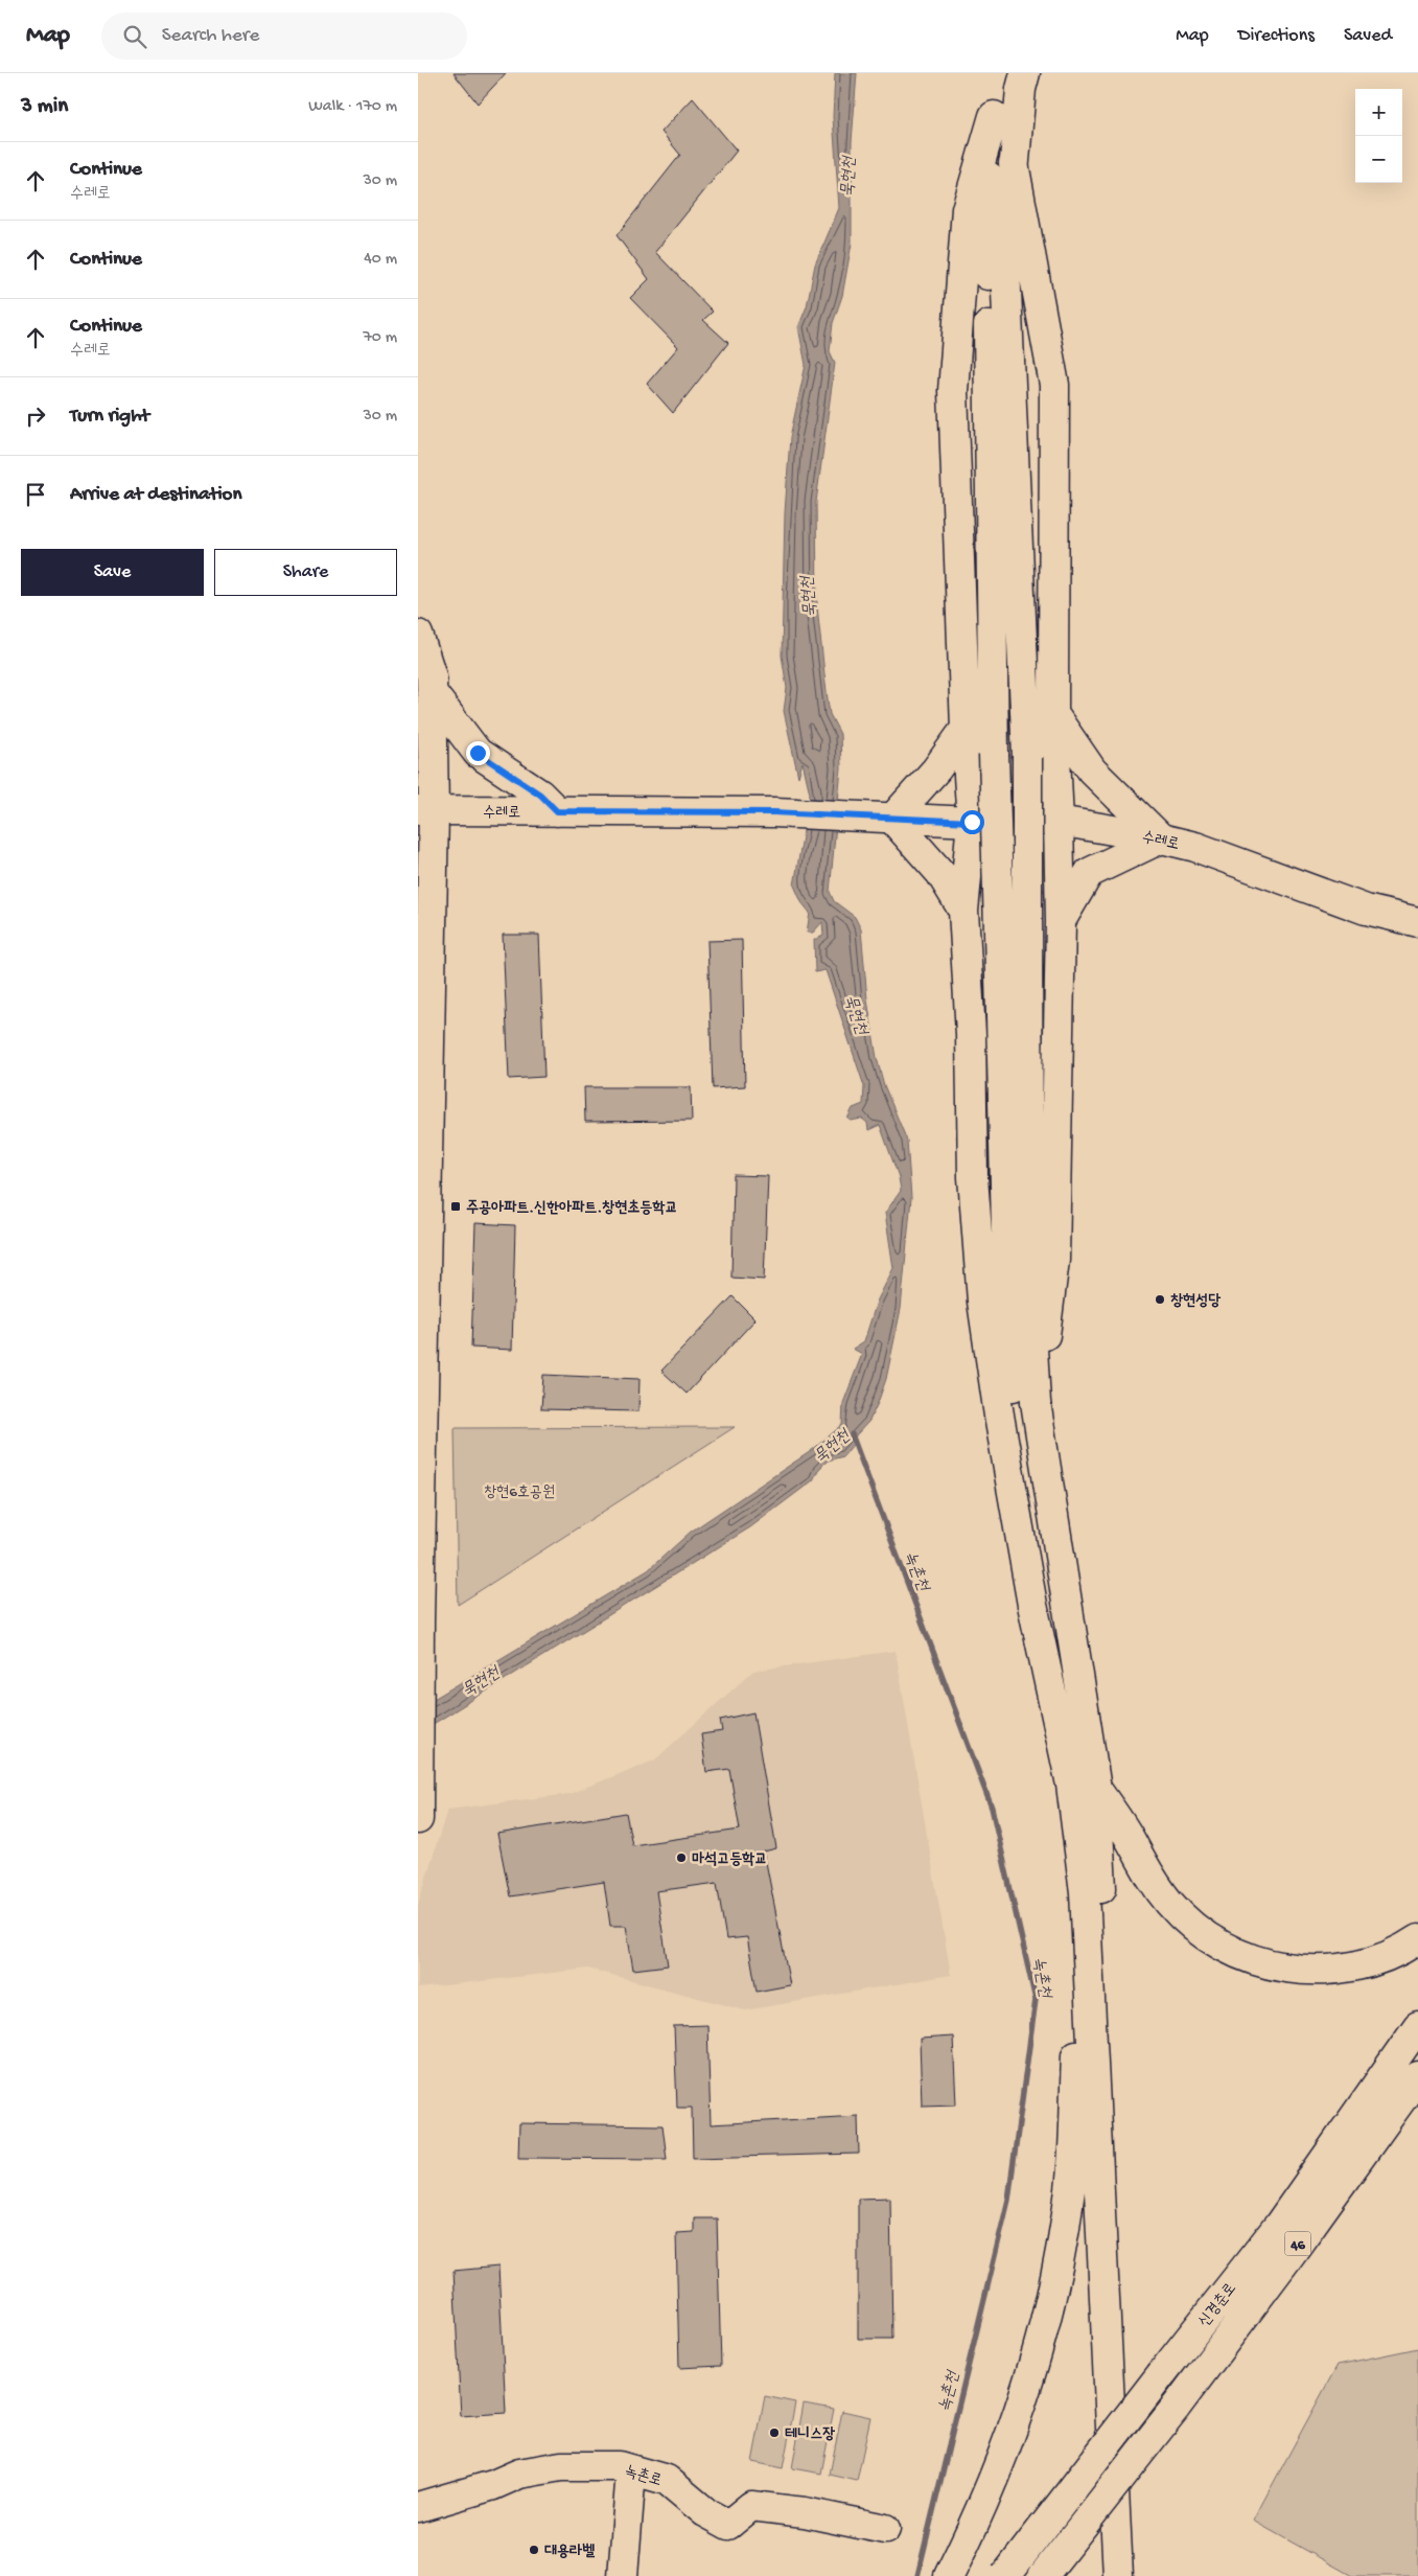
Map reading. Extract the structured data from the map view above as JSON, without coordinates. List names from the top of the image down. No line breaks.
{"streets":{"main road":["수레로","46","신경춘로","녹촌로"]},"water":["묵현천","녹촌천"],"parks":["창현6호공원"],"places":{"transit":["주공아파트.신한아파트.창현초등학교"],"other":["창현성당","마석고등학교","테니스장","대용라벨"]},"page":{"header":"Map","search":"Search here","nav":["Map","Directions","Saved"],"heading":["3 min","Walk · 170 m"],"map_buttons":["+","−"],"list":[["Continue","수레로","30 m"],["Continue","40 m"],["Continue","수레로","70 m"],["Turn right","30 m"],"Arrive at destination"],"buttons":["Save","Share"]}}
